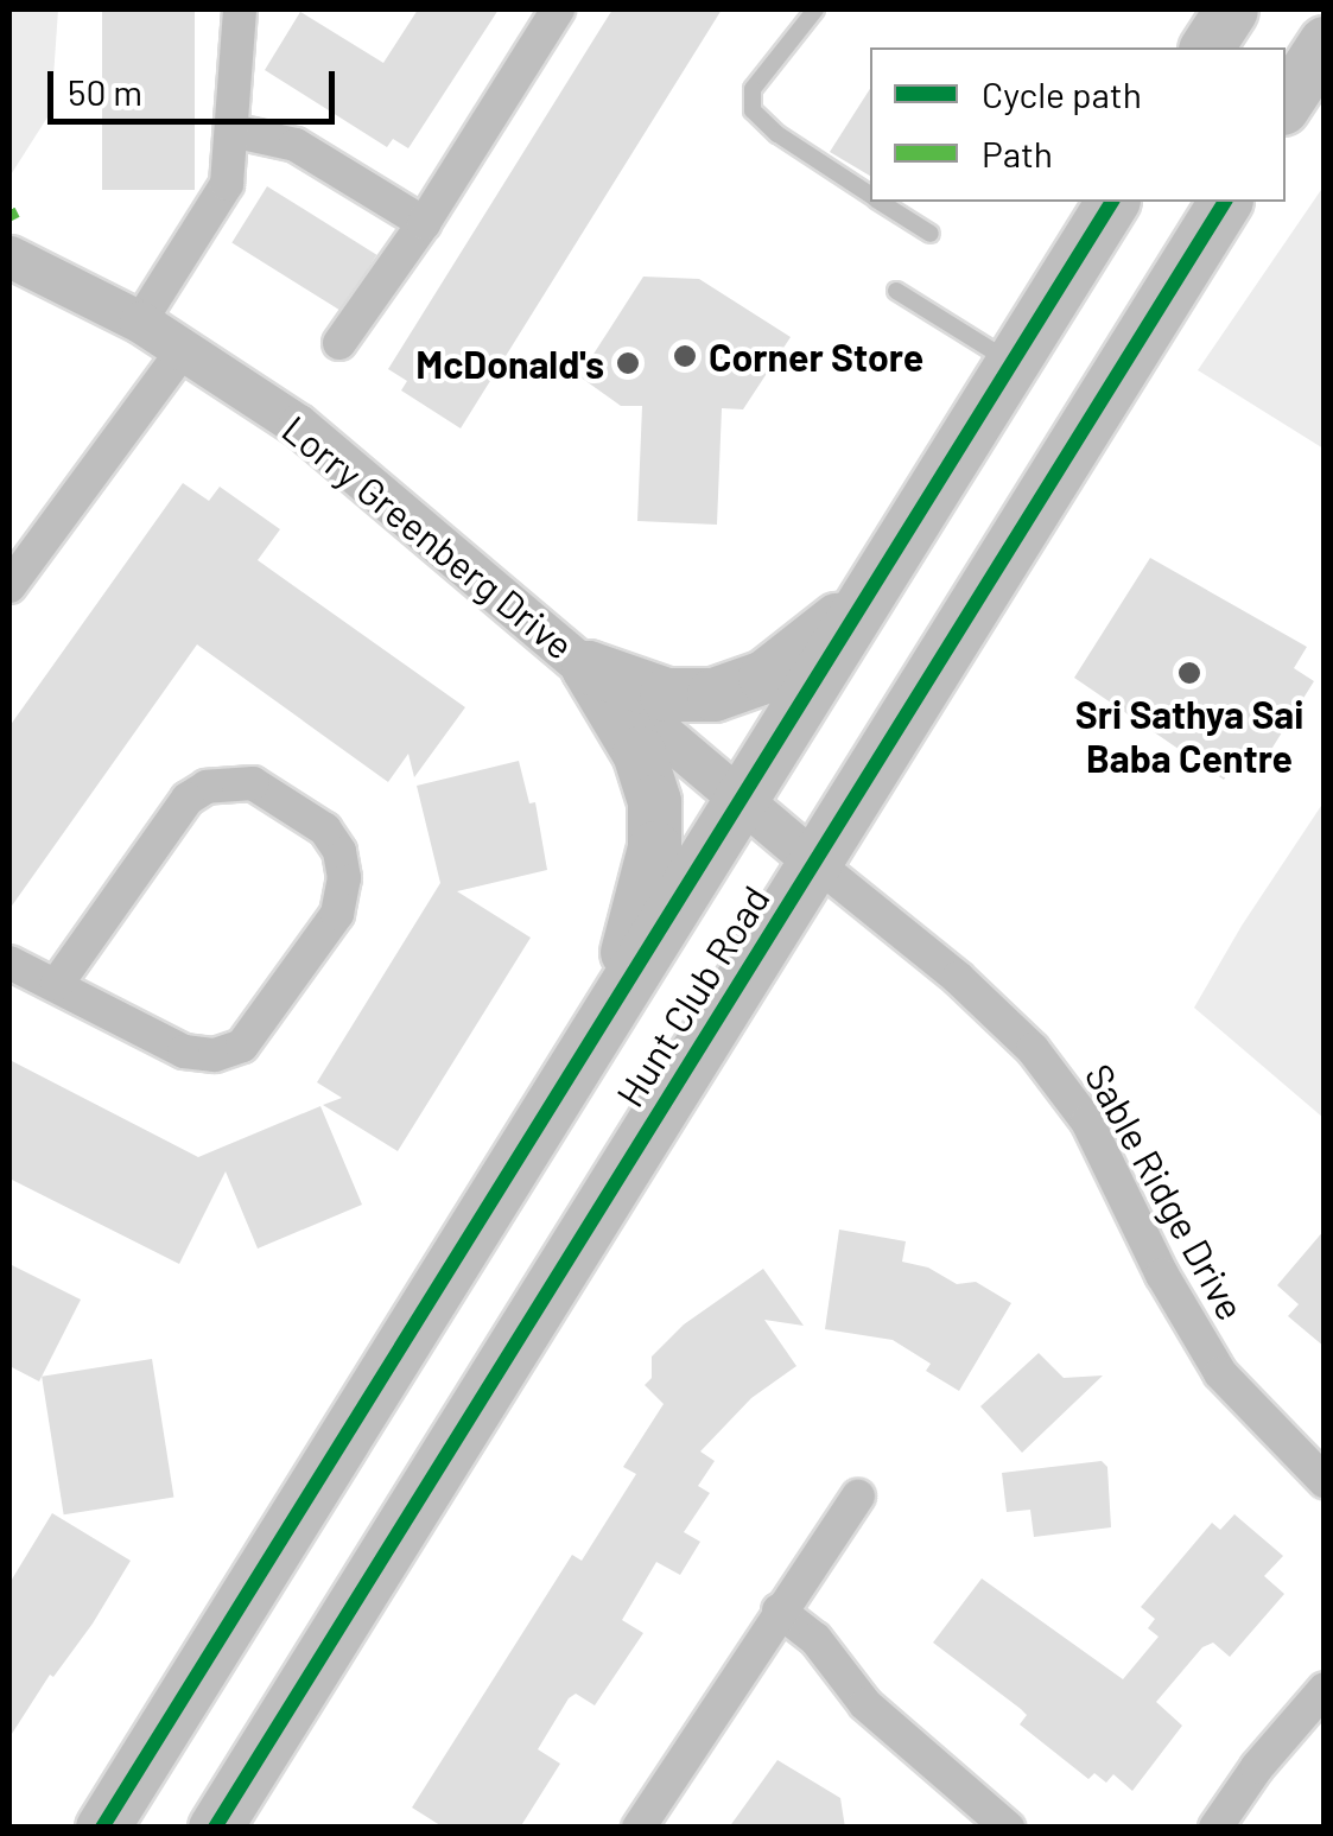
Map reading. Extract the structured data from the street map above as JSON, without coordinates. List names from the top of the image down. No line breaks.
{"streets":{"main road":["Hunt Club Road"],"street":["Lorry Greenberg Drive","Sable Ridge Drive"]},"crossings":[["Lorry Greenberg Drive","Hunt Club Road"],["Lorry Greenberg Drive","Sable Ridge Drive"],["Hunt Club Road","Sable Ridge Drive"]],"places":["Corner Store","McDonald's","Sri Sathya Sai Baba Centre"],"legend":["Cycle path","Path"],"scale_bar":"50 m"}
